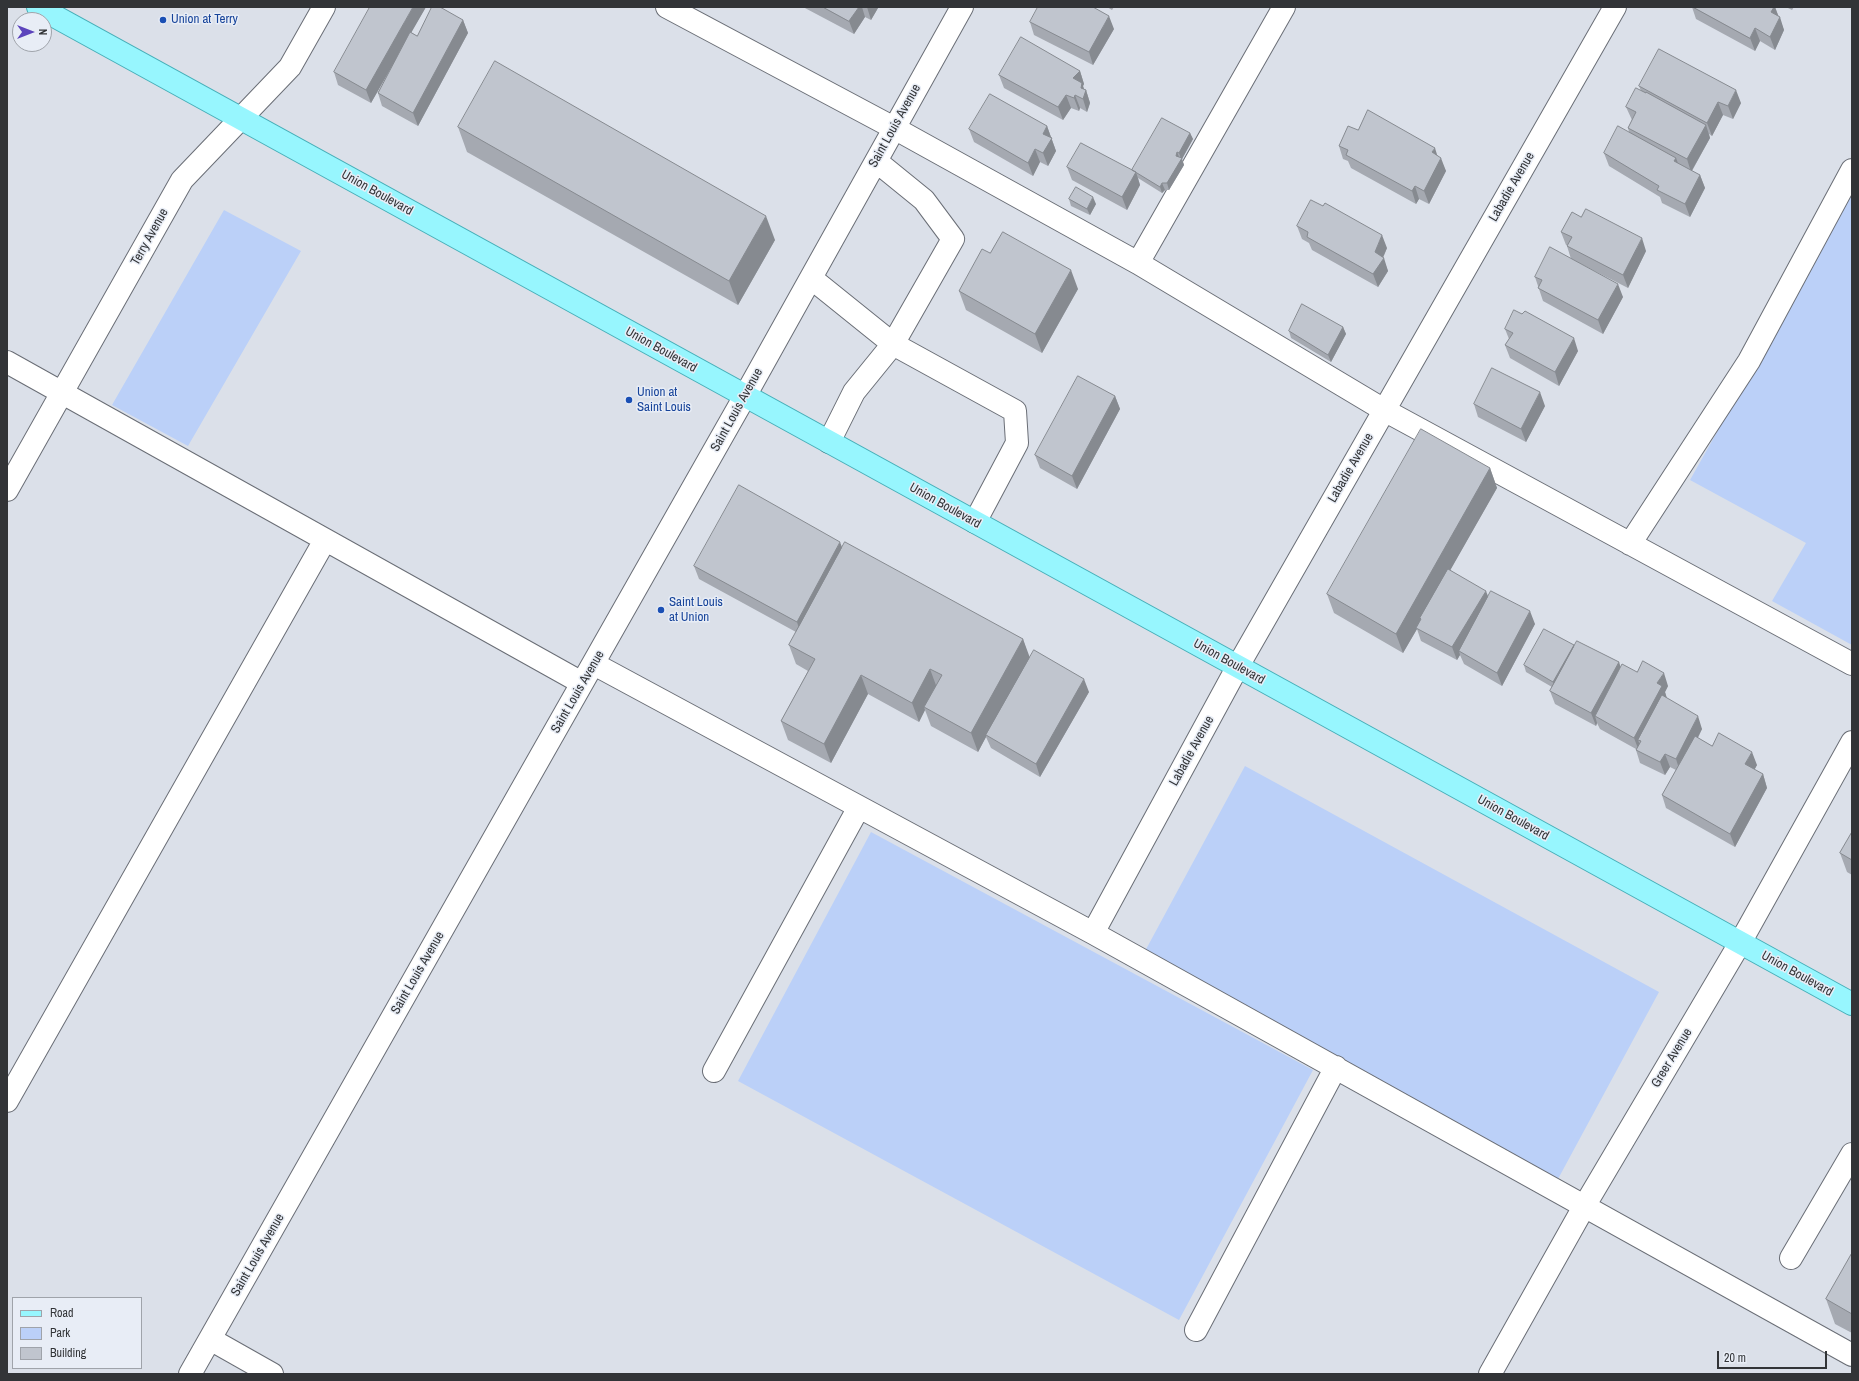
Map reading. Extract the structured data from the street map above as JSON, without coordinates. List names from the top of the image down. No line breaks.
{"streets":{"main road":["Union Boulevard"],"street":["Saint Louis Avenue","Labadie Avenue","Terry Avenue","Greer Avenue"]},"crossings":[["Saint Louis Avenue","Union Boulevard"],["Labadie Avenue","Union Boulevard"],["Union Boulevard","Terry Avenue"],["Union Boulevard","Greer Avenue"]],"places":["Union at Terry","Union at Saint Louis","Saint Louis at Union"],"legend":["Road","Park","Building"],"scale_bar":"20 m","north":"right"}
